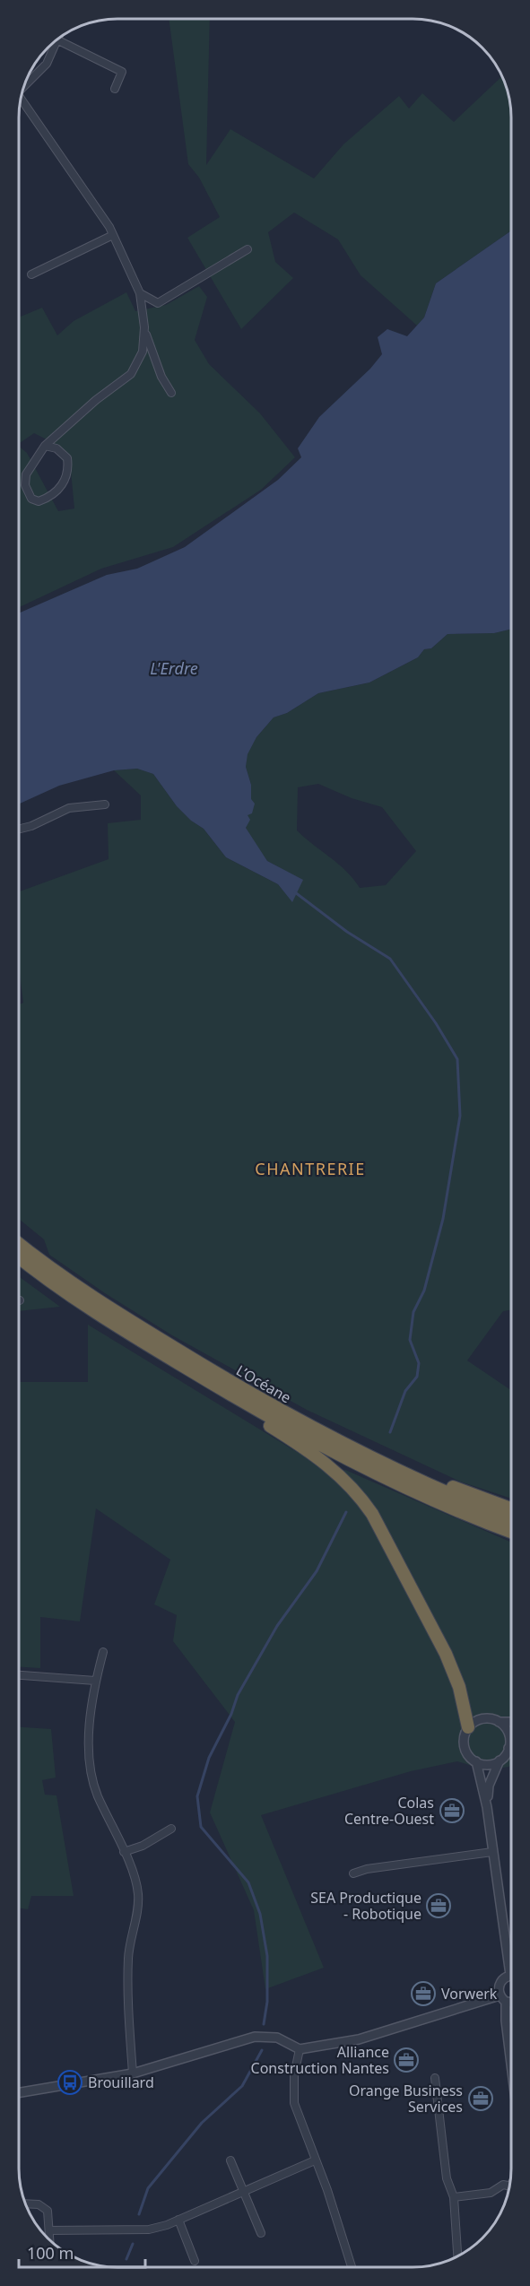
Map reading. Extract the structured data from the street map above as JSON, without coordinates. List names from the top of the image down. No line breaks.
{"streets":{"highway":["L’Océane"]},"districts":["CHANTRERIE"],"water":["L'Erdre"],"places":{"office":["Colas Centre-Ouest","SEA Productique - Robotique","Vorwerk","Alliance Construction Nantes","Orange Business Services"],"bus stop":["Brouillard"]},"scale_bar":"100 m"}
